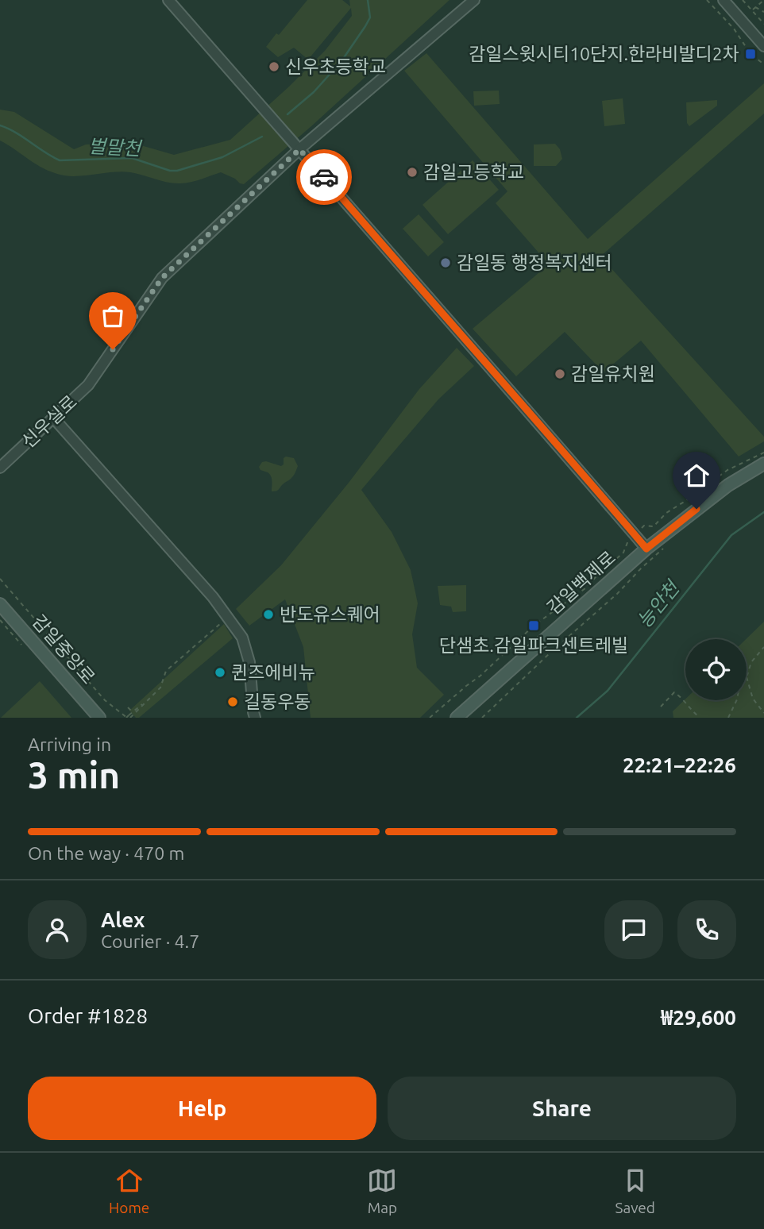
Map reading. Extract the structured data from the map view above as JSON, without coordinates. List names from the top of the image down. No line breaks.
{"streets":{"main road":["감일백제로","감일중앙로"],"street":["신우실로"]},"water":["벌말천","능안천"],"places":{"transit":["감일스윗시티10단지.한라비발디2차","단샘초.감일파크센트레빌"],"other":["신우초등학교","감일고등학교","감일동 행정복지센터","감일유치원","반도유스퀘어","퀸즈에비뉴","길동우동"]},"page":{"heading":["3 min","Arriving in","22:21–22:26"],"panel":["Alex","Courier · 4.7","Order #1828","₩29,600"],"bar":"On the way · 470 m","buttons":["Help","Share"],"tabs":["Home","Map","Saved"]}}
